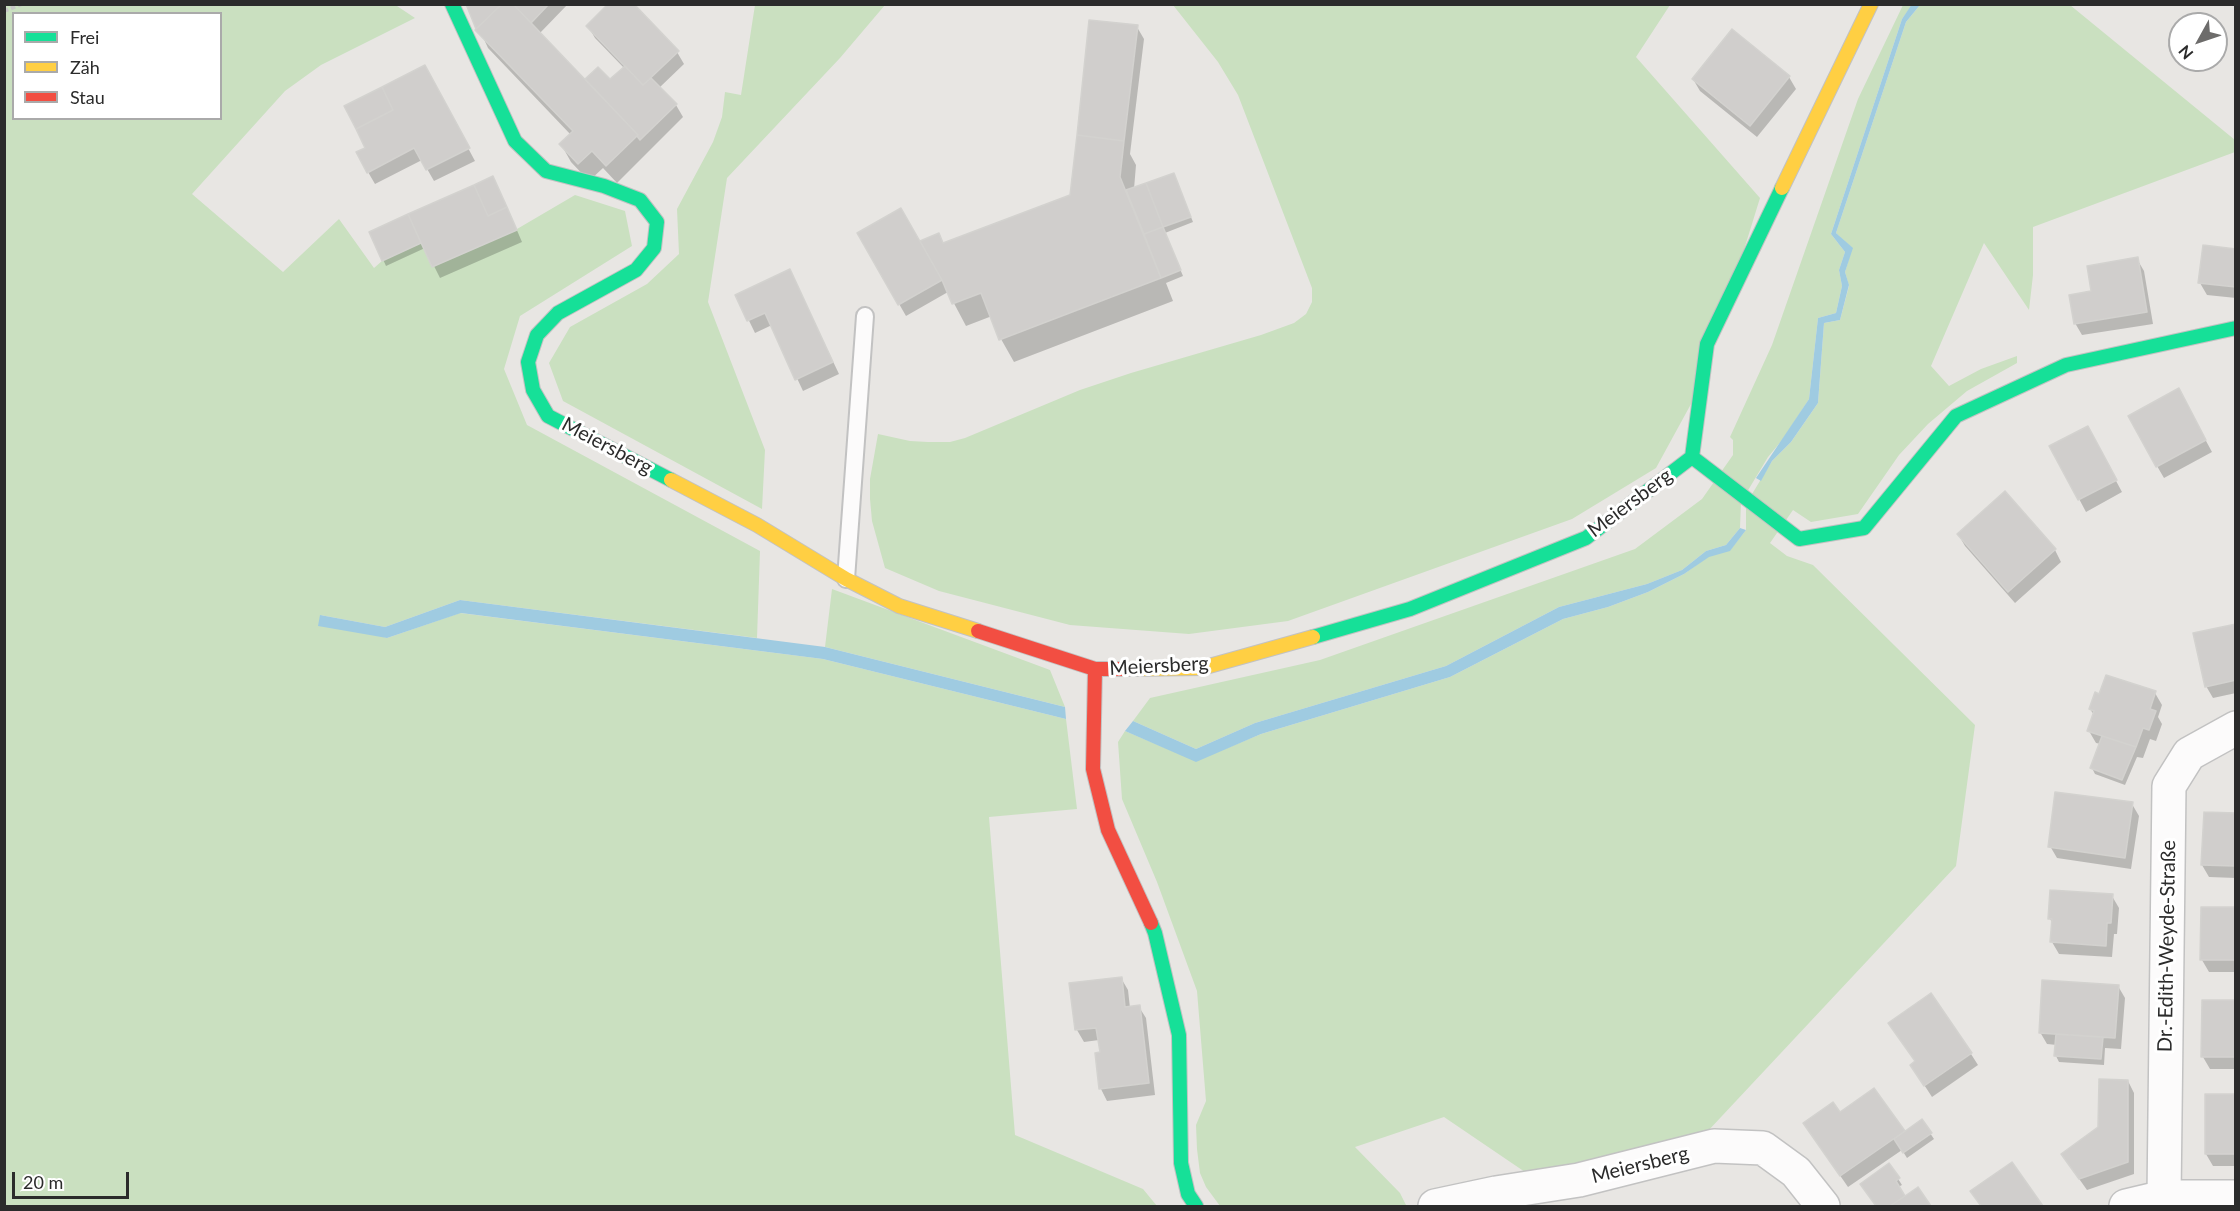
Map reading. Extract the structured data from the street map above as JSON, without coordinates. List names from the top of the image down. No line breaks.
{"streets":{"street":["Meiersberg","Dr.-Edith-Weyde-Straße"]},"legend":["Frei","Zäh","Stau"],"scale_bar":"20 m","north":"bottom left"}
